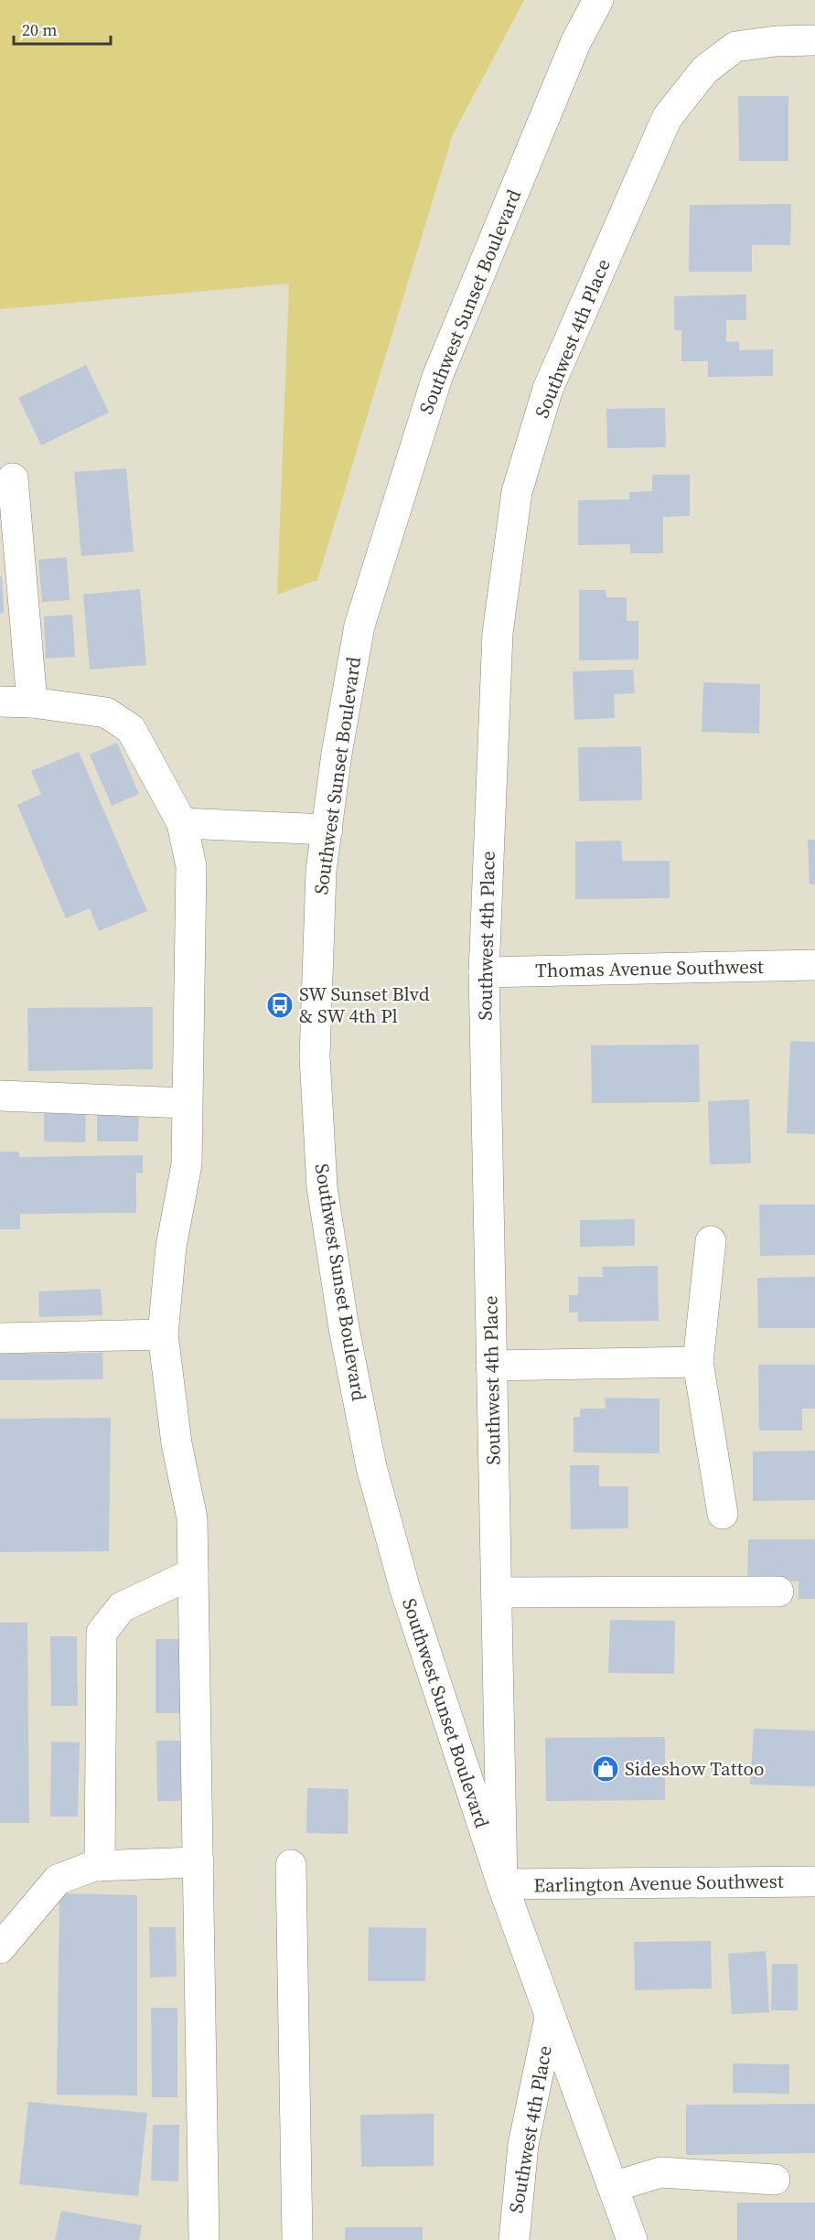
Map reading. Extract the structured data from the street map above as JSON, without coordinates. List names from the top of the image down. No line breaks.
{"streets":{"street":["Southwest Sunset Boulevard","Southwest 4th Place","Thomas Avenue Southwest","Earlington Avenue Southwest"]},"crossings":[["Southwest Sunset Boulevard","Southwest 4th Place"],["Southwest Sunset Boulevard","Earlington Avenue Southwest"],["Southwest 4th Place","Thomas Avenue Southwest"],["Southwest 4th Place","Earlington Avenue Southwest"]],"places":{"bus stop":["SW Sunset Blvd & SW 4th Pl"],"shop":["Sideshow Tattoo"]},"scale_bar":"20 m"}
